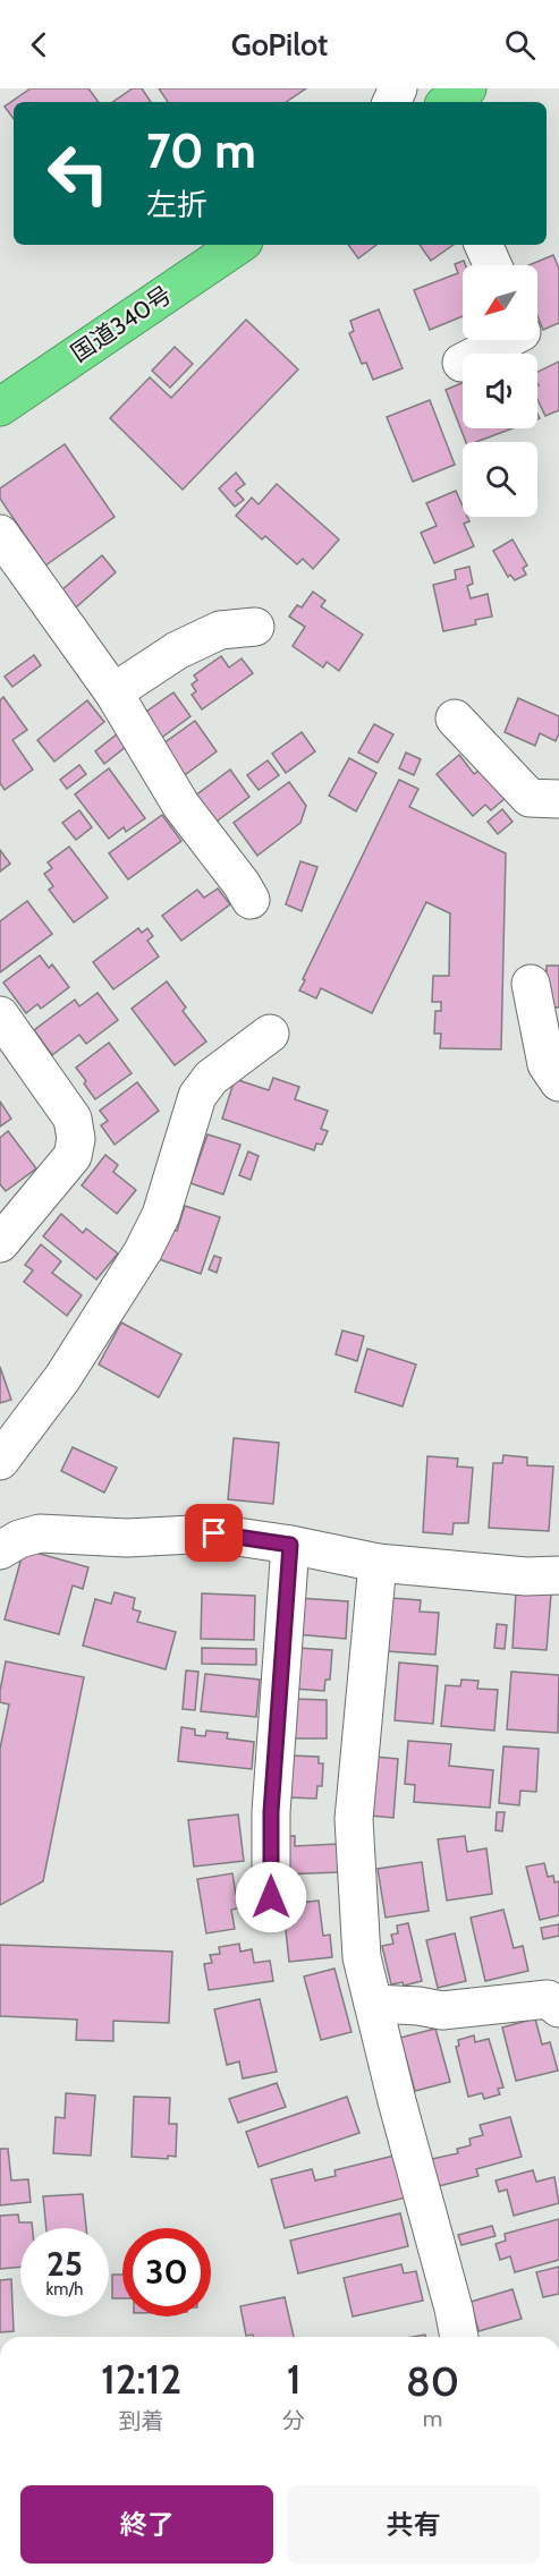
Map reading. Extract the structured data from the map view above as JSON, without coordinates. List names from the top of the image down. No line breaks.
{"streets":{"highway":["国道340号"]},"north":"bottom left","page":{"header":"GoPilot","turn":["70 m","左折"],"speed":"25 km/h","limit":"30","eta":["12:12","到着","1","分","80","m"],"buttons":["終了","共有"]}}
